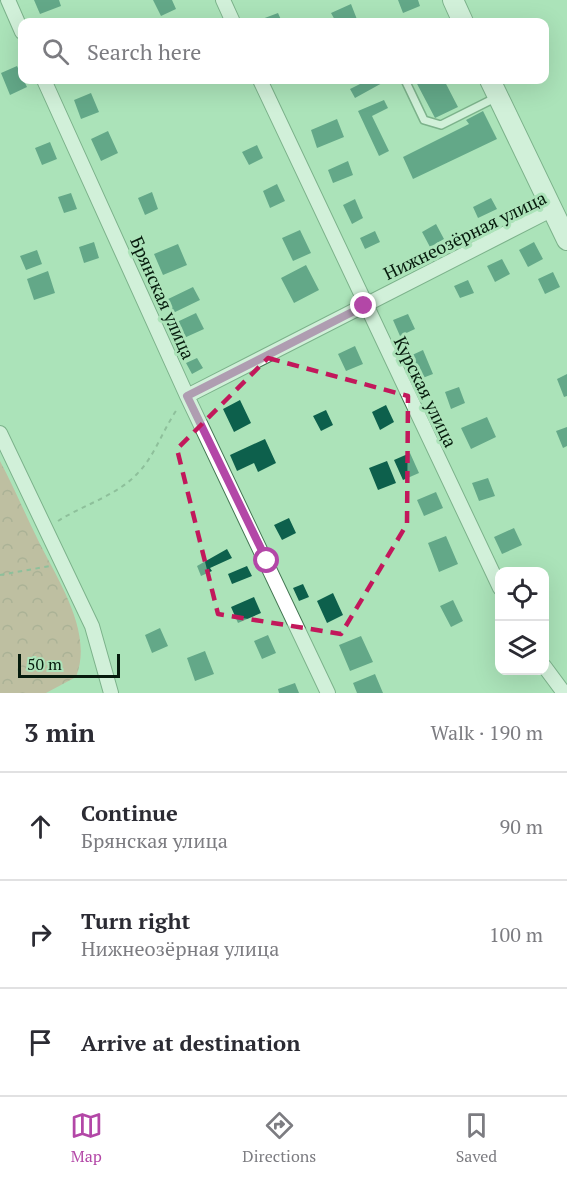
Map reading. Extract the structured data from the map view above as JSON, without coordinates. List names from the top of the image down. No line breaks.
{"streets":{"street":["Нижнеозёрная улица","Брянская улица","Курская улица"]},"crossings":[["Нижнеозёрная улица","Брянская улица"],["Нижнеозёрная улица","Курская улица"]],"scale_bar":"50 m","page":{"search":"Search here","scale":"50 m","heading":["3 min","Walk · 190 m"],"list":[["Continue","Брянская улица","90 m"],["Turn right","Нижнеозёрная улица","100 m"],"Arrive at destination"],"nav":["Map","Directions","Saved"]}}
